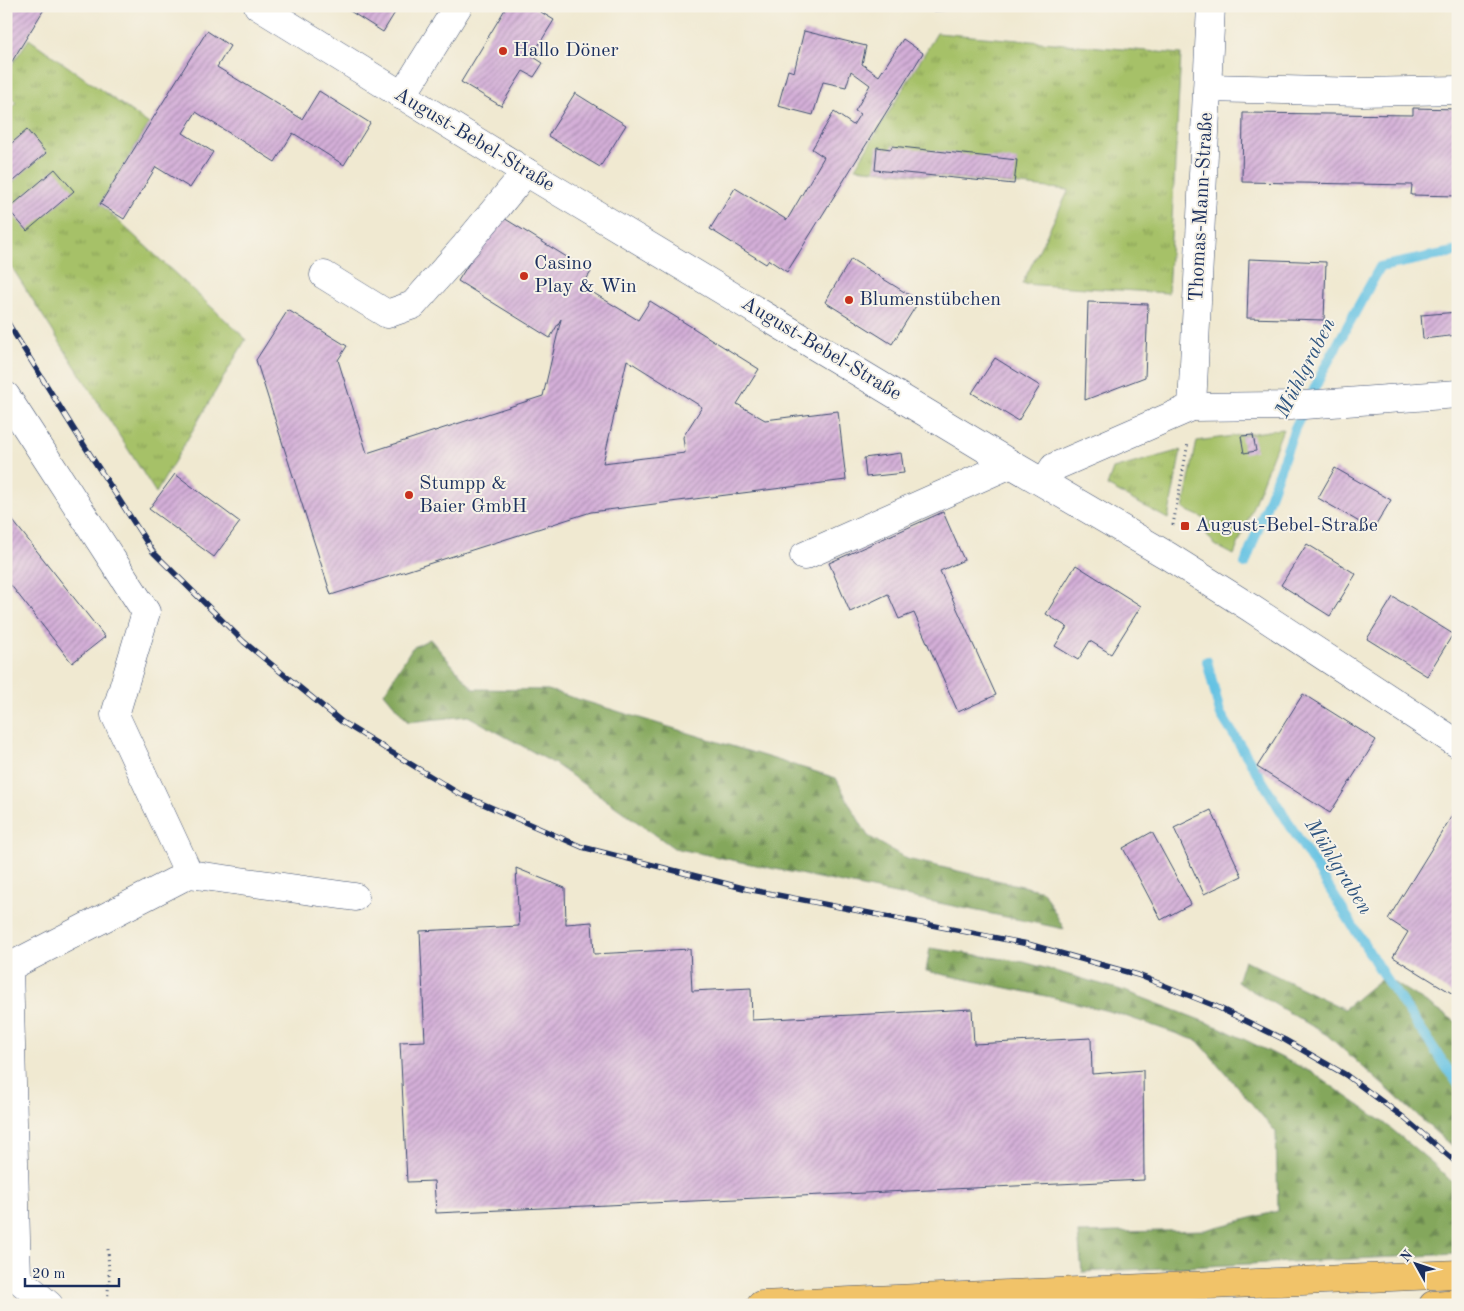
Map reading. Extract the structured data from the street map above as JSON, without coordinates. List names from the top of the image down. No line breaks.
{"streets":{"street":["August-Bebel-Straße","Thomas-Mann-Straße"]},"water":["Mühlgraben"],"places":{"other":["Hallo Döner","Casino Play & Win","Blumenstübchen","Stumpp & Baier GmbH"],"transit":["August-Bebel-Straße"]},"scale_bar":"20 m","north":"top left"}
